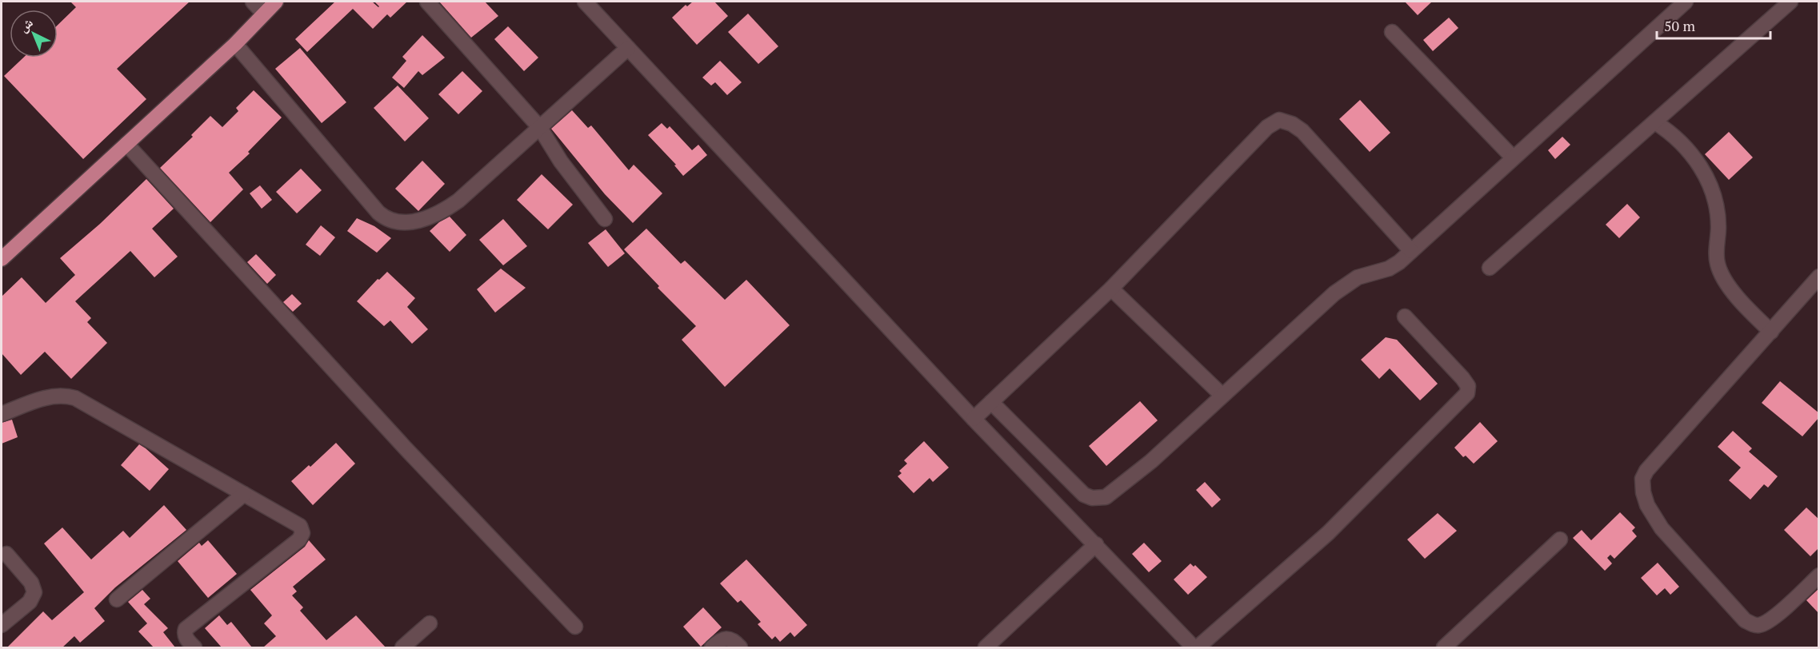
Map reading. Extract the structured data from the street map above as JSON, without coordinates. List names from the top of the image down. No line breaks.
{"scale_bar":"50 m","north":"top left"}
